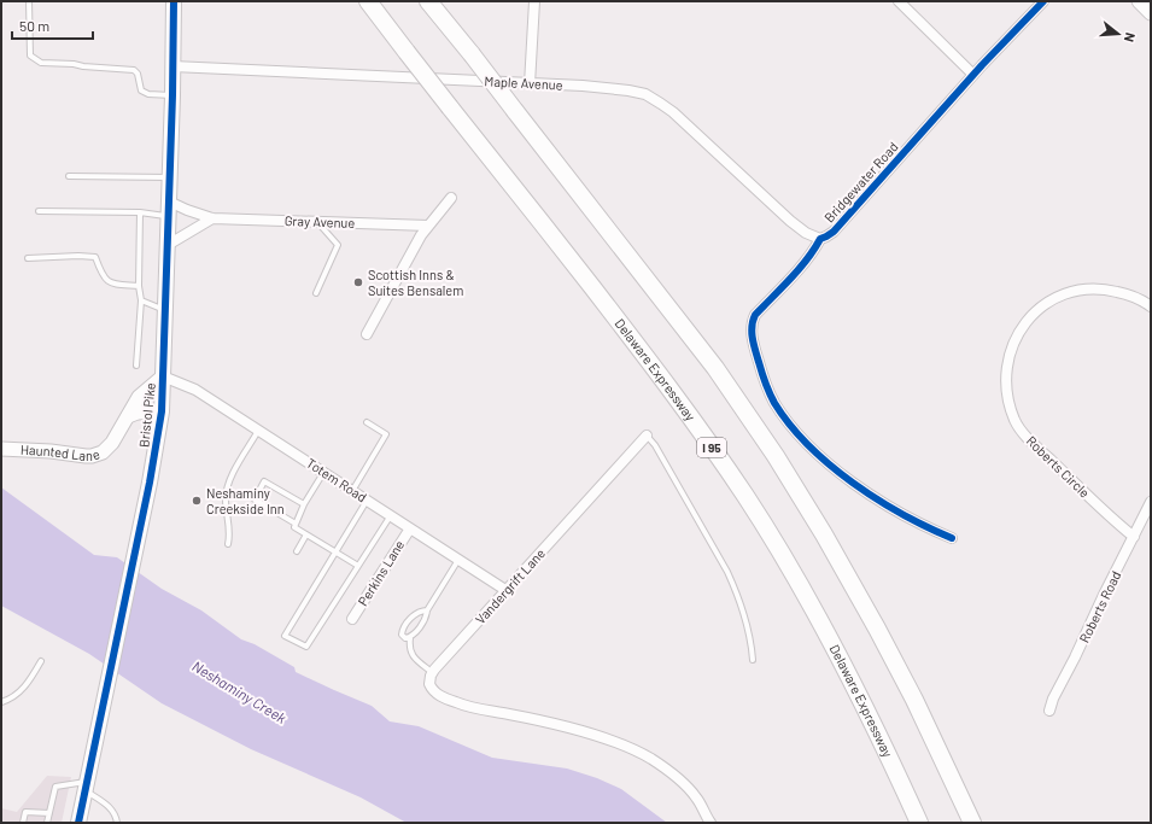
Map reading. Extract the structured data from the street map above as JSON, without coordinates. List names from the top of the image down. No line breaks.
{"streets":{"highway":["Delaware Expressway","I 95"],"main road":["Bristol Pike"],"street":["Maple Avenue","Bridgewater Road","Gray Avenue","Haunted Lane","Roberts Circle","Totem Road","Perkins Lane","Vandergrift Lane","Roberts Road"]},"crossings":[["Maple Avenue","Bridgewater Road"],["Maple Avenue","Bristol Pike"],["Gray Avenue","Bristol Pike"],["Bristol Pike","Haunted Lane"],["Bristol Pike","Totem Road"],["Haunted Lane","Totem Road"],["Roberts Circle","Roberts Road"],["Totem Road","Perkins Lane"],["Totem Road","Vandergrift Lane"]],"water":["Neshaminy Creek"],"places":["Scottish Inns & Suites Bensalem","Neshaminy Creekside Inn"],"scale_bar":"50 m","north":"right"}
